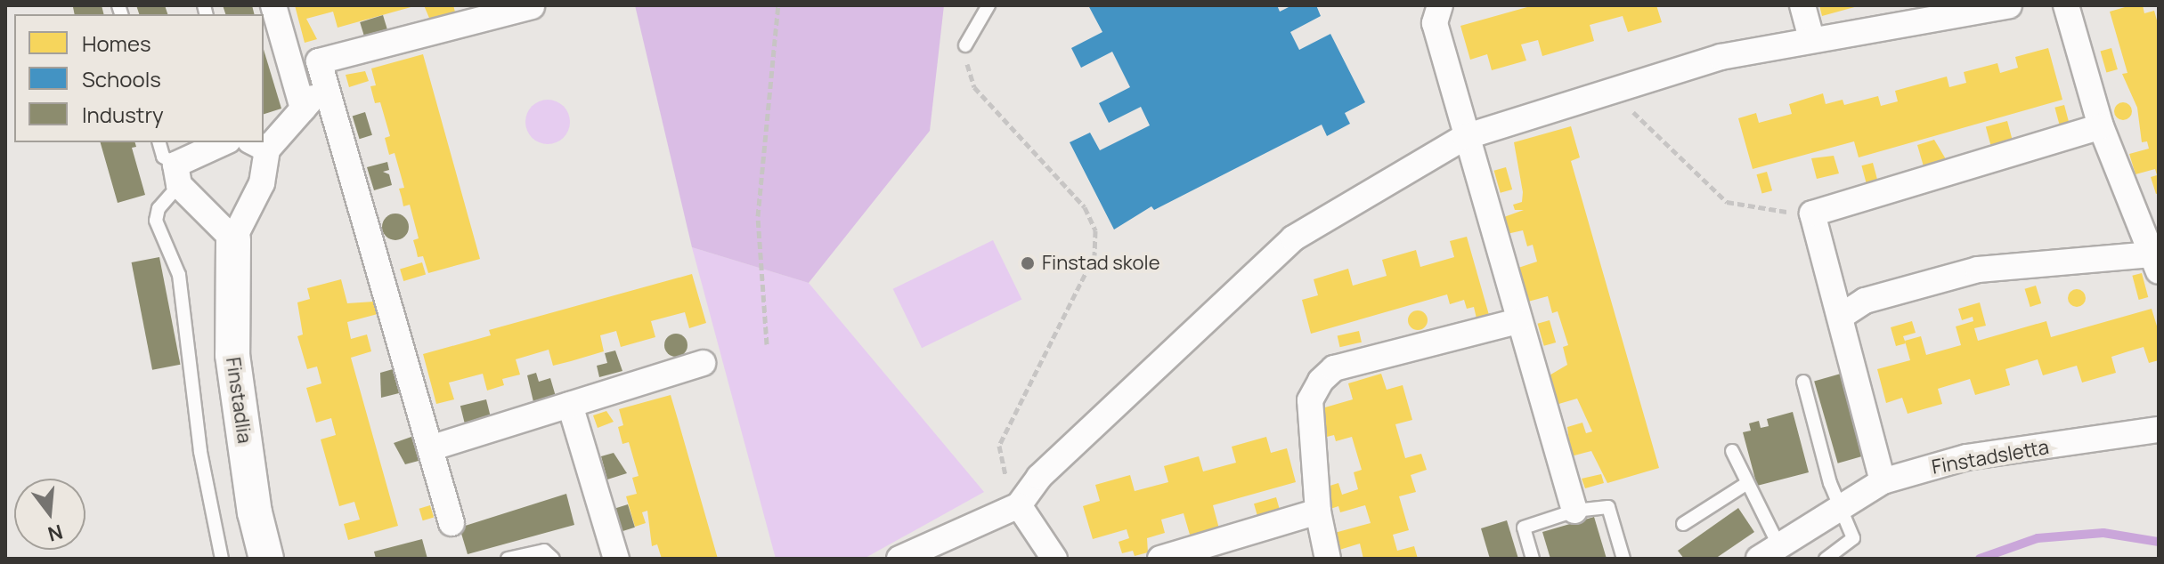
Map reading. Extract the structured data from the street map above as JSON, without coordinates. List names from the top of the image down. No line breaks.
{"streets":{"street":["Finstadlia","Finstadsletta"]},"places":["Finstad skole"],"legend":["Homes","Schools","Industry"],"north":"bottom"}
